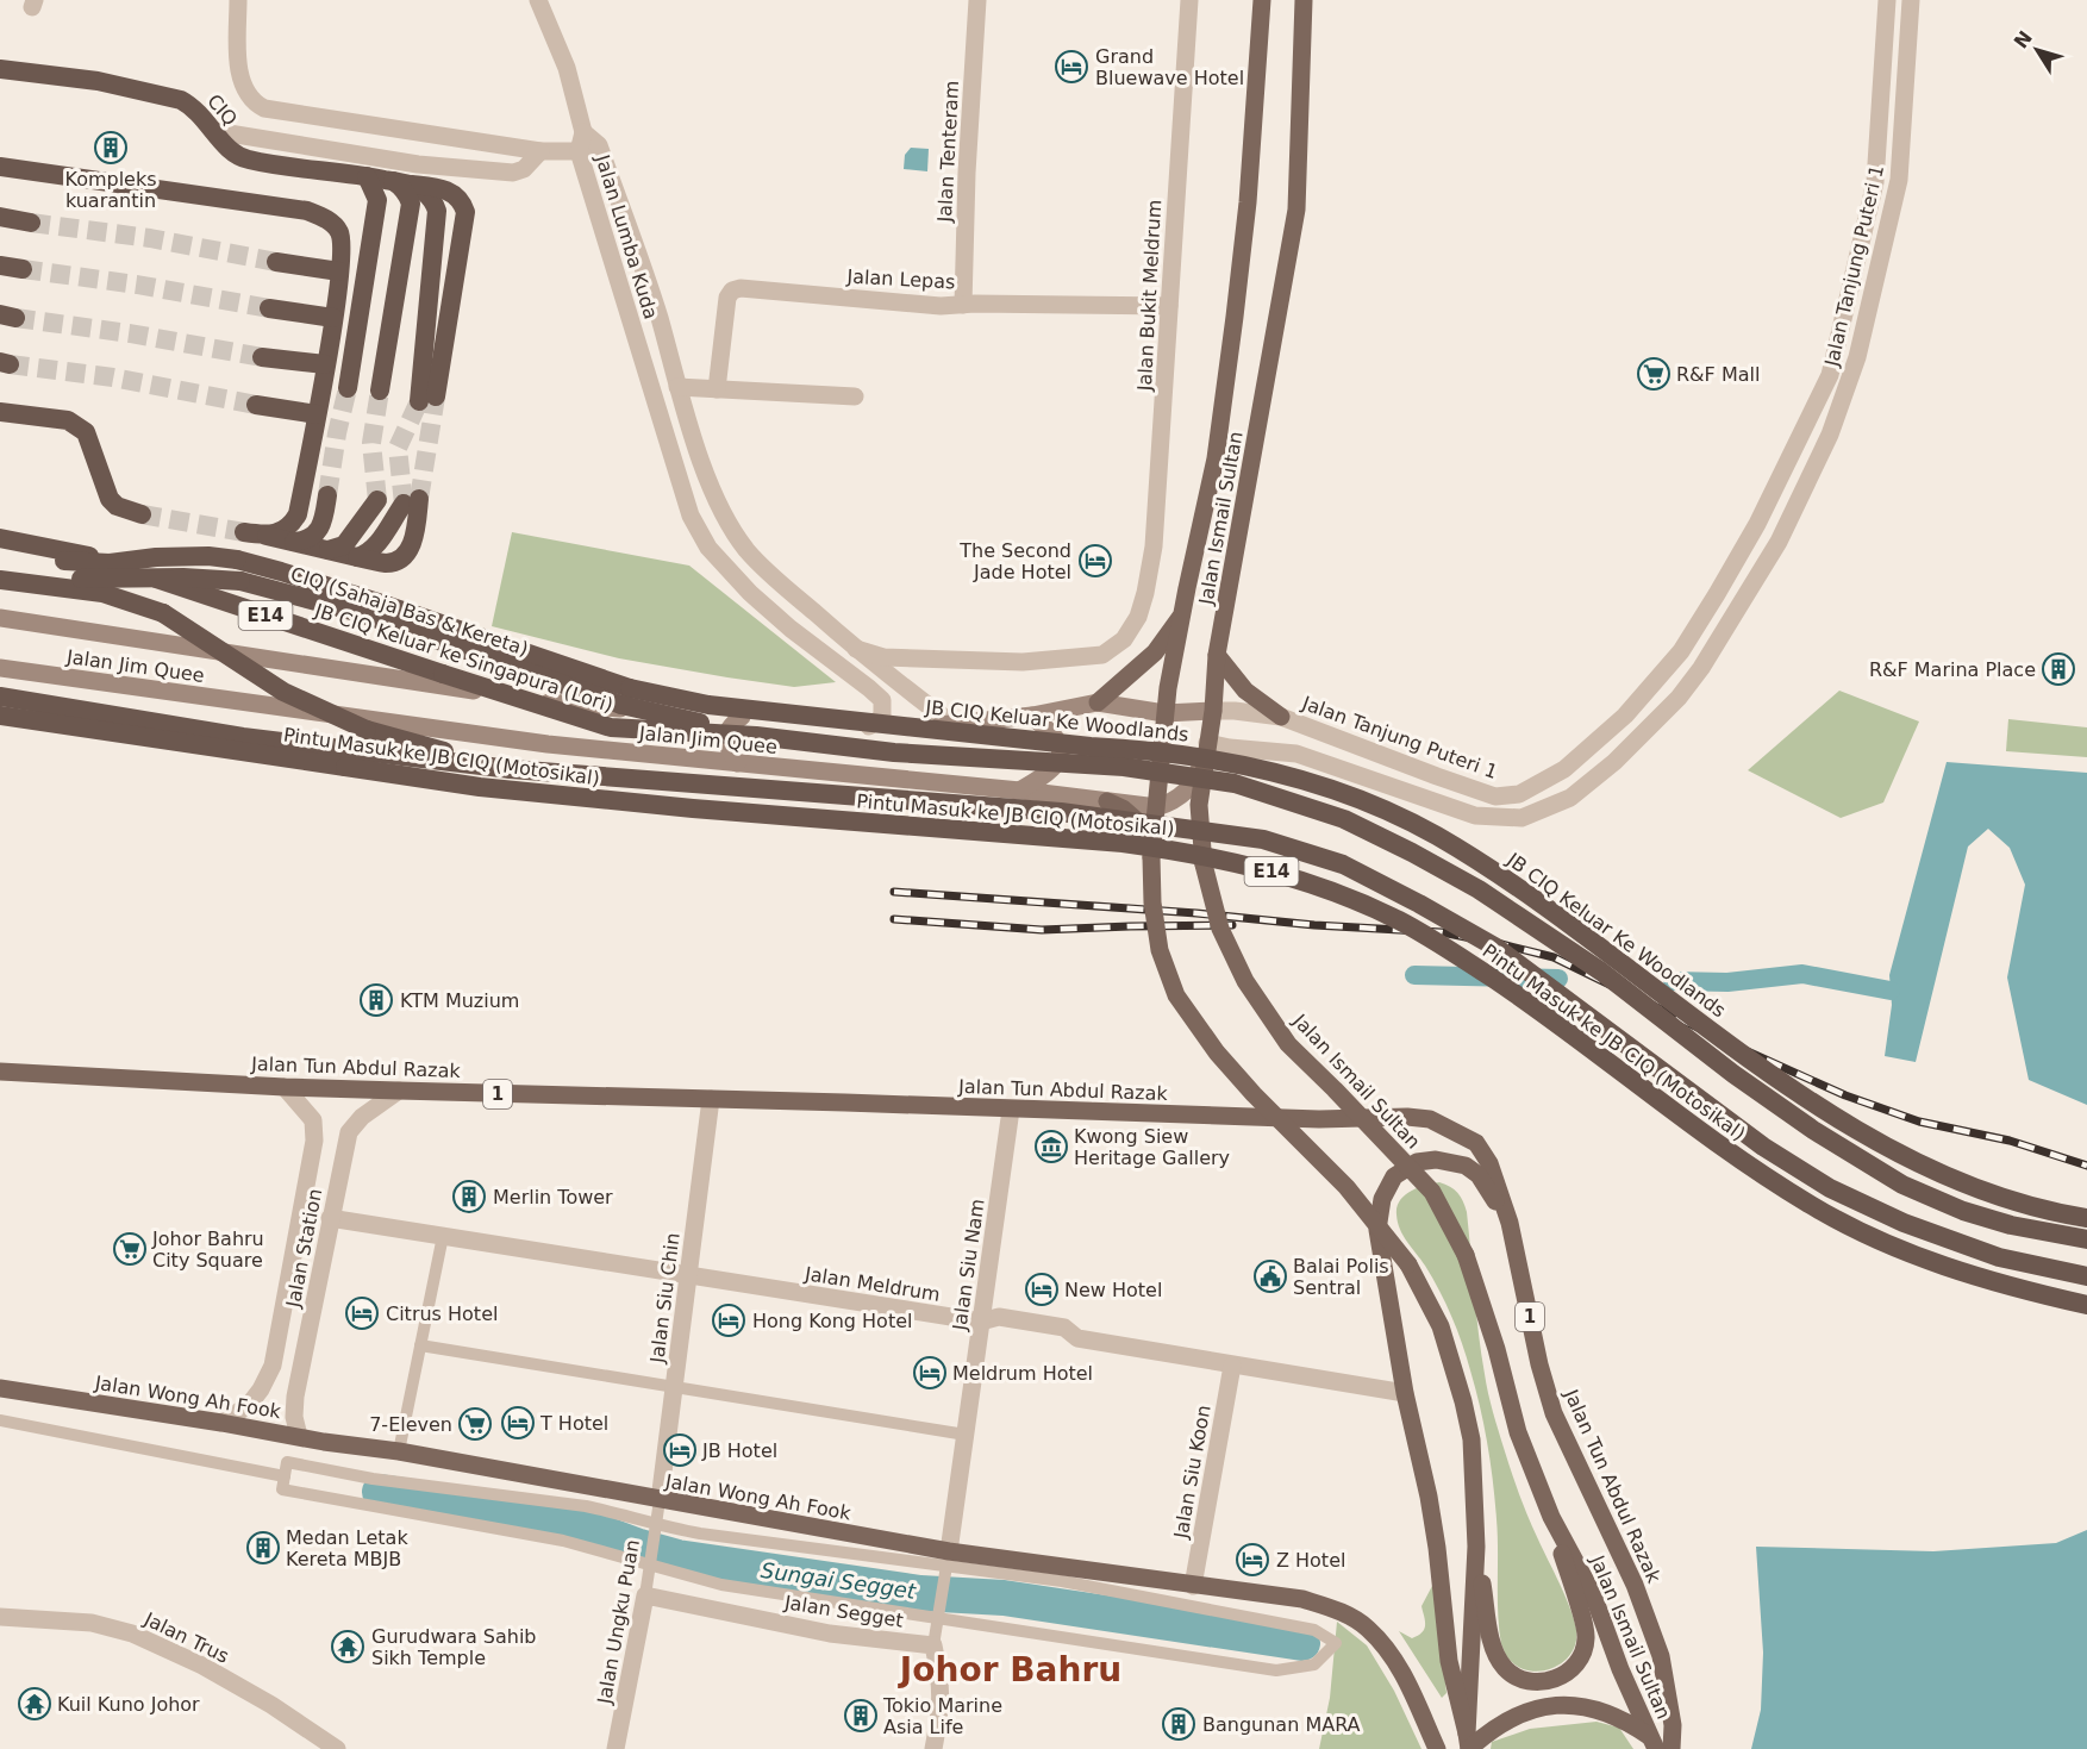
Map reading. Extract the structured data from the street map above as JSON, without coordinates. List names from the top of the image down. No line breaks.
{"streets":{"highway":["CIQ","CIQ (Sahaja Bas & Kereta)","E14","JB CIQ Keluar ke Singapura (Lori)","JB CIQ Keluar Ke Woodlands","Pintu Masuk ke JB CIQ (Motosikal)"],"main road":["Jalan Ismail Sultan","Jalan Jim Quee","Jalan Tun Abdul Razak","1","Jalan Wong Ah Fook"],"street":["Jalan Tenteram","Jalan Lumba Kuda","Jalan Tanjung Puteri 1","Jalan Lepas","Jalan Bukit Meldrum","Jalan Station","Jalan Siu Nam","Jalan Meldrum","Jalan Siu Chin","Jalan Siu Koon","Jalan Segget","Jalan Ungku Puan","Jalan Trus"]},"crossings":[["Jalan Tenteram","Jalan Lepas"],["Jalan Lumba Kuda","Jalan Bukit Meldrum"],["Jalan Lumba Kuda","Jalan Jim Quee"],["Jalan Tanjung Puteri 1","Jalan Ismail Sultan"],["Jalan Tanjung Puteri 1","Jalan Jim Quee"],["Jalan Lepas","Jalan Bukit Meldrum"],["Jalan Ismail Sultan","Jalan Jim Quee"],["CIQ (Sahaja Bas & Kereta)","E14"],["CIQ (Sahaja Bas & Kereta)","JB CIQ Keluar ke Singapura (Lori)"],["E14","JB CIQ Keluar ke Singapura (Lori)"],["Jalan Tun Abdul Razak","Jalan Station"],["Jalan Tun Abdul Razak","Jalan Siu Nam"],["Jalan Tun Abdul Razak","Jalan Siu Chin"],["Jalan Station","Jalan Meldrum"],["Jalan Station","Jalan Wong Ah Fook"],["Jalan Siu Nam","Jalan Meldrum"],["Jalan Siu Nam","Jalan Wong Ah Fook"],["Jalan Meldrum","Jalan Siu Chin"],["Jalan Meldrum","Jalan Siu Koon"],["Jalan Siu Chin","Jalan Wong Ah Fook"],["Jalan Siu Chin","Jalan Ungku Puan"],["Jalan Wong Ah Fook","Jalan Siu Koon"],["Jalan Wong Ah Fook","Jalan Ungku Puan"],["Jalan Segget","Jalan Ungku Puan"]],"districts":["Johor Bahru"],"water":["Sungai Segget"],"places":{"hotel":["Grand Bluewave Hotel","The Second Jade Hotel","New Hotel","Citrus Hotel","Hong Kong Hotel","Meldrum Hotel","T Hotel","JB Hotel","Z Hotel"],"building":["Kompleks kuarantin","R&F Marina Place","KTM Muzium","Merlin Tower","Medan Letak Kereta MBJB","Tokio Marine Asia Life","Bangunan MARA"],"supermarket":["R&F Mall","Johor Bahru City Square","7-Eleven"],"museum":["Kwong Siew Heritage Gallery"],"public building":["Balai Polis Sentral"],"temple":["Gurudwara Sahib Sikh Temple","Kuil Kuno Johor"]},"north":"top left"}
